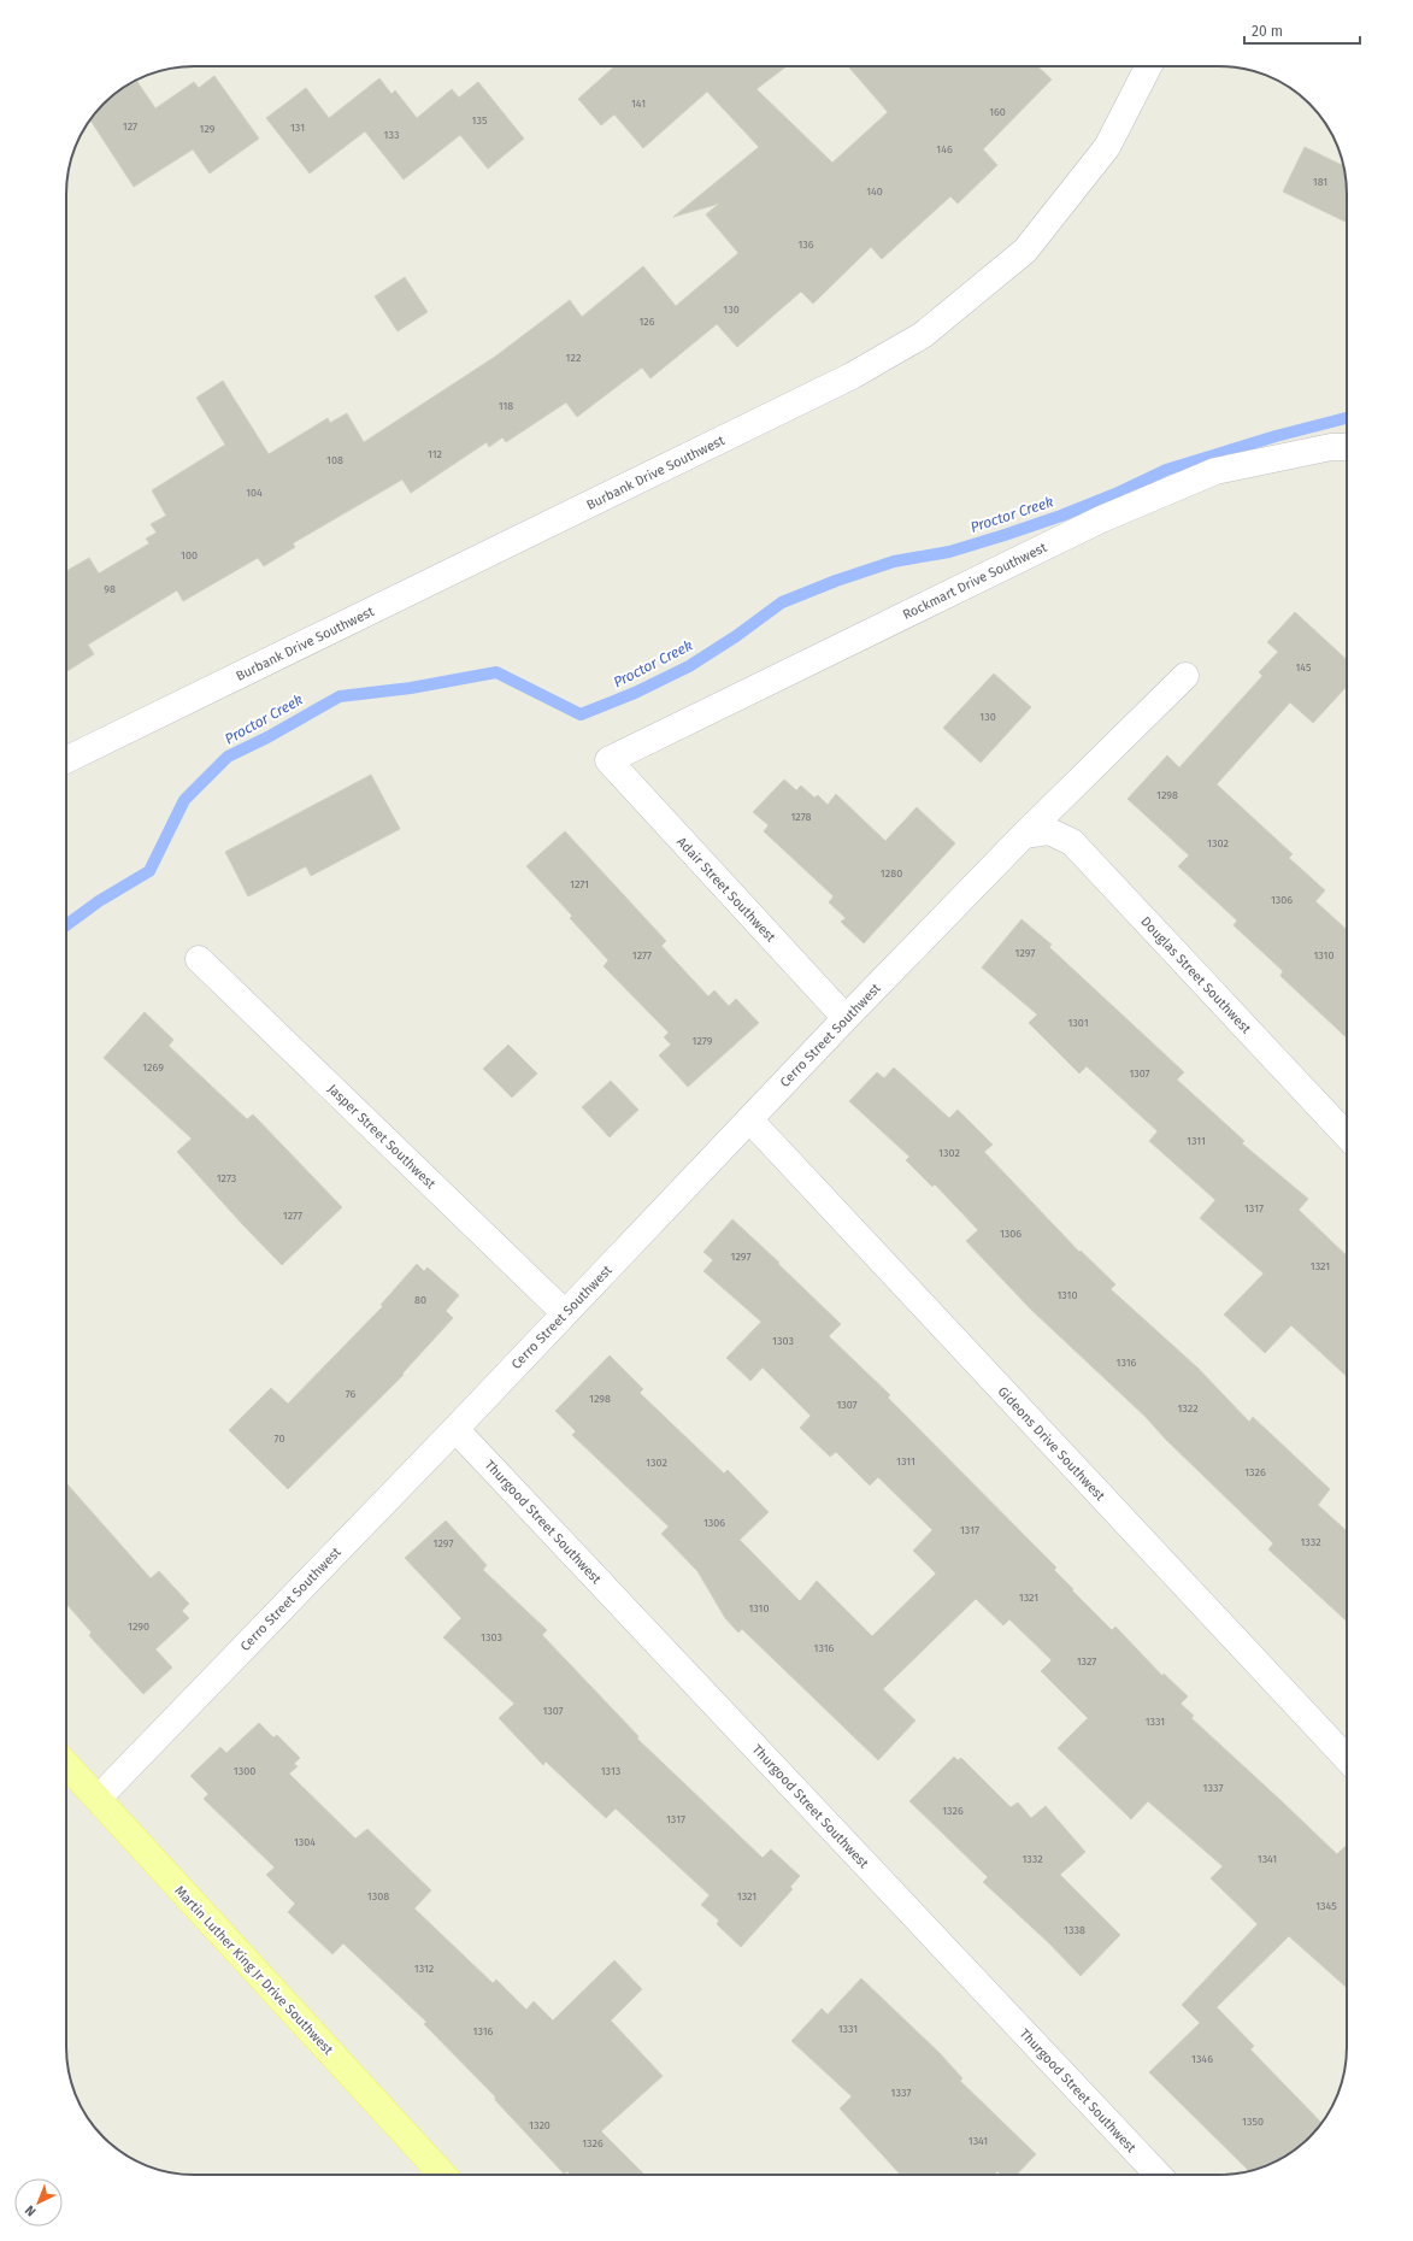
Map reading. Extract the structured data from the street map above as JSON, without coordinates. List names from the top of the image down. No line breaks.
{"streets":{"main road":["Martin Luther King Jr Drive Southwest"],"street":["Burbank Drive Southwest","Rockmart Drive Southwest","Adair Street Southwest","Douglas Street Southwest","Cerro Street Southwest","Jasper Street Southwest","Gideons Drive Southwest","Thurgood Street Southwest"]},"crossings":[["Rockmart Drive Southwest","Adair Street Southwest"],["Adair Street Southwest","Cerro Street Southwest"],["Douglas Street Southwest","Cerro Street Southwest"],["Cerro Street Southwest","Jasper Street Southwest"],["Cerro Street Southwest","Gideons Drive Southwest"],["Cerro Street Southwest","Thurgood Street Southwest"],["Cerro Street Southwest","Martin Luther King Jr Drive Southwest"]],"water":["Proctor Creek"],"house_numbers":["141","160","135","127","131","129","133","146","181","140","136","130","126","122","118","112","108","104","100","98","145","130","1298","1278","1302","1280","1271","1306","1297","1277","1310","1301","1279","1269","1307","1311","1302","1273","1317","1277","1306","1297","1321","1310","80","1303","1316","76","1298","1307","1322","70","1311","1302","1326","1306","1317","1332","1297","1321","1310","1290","1303","1316","1327","1307","1331","1300","1313","1337","1326","1317","1304","1332","1341","1308","1321","1345","1338","1312","1331","1316","1346","1337","1350","1320","1341","1326"],"scale_bar":"20 m","north":"bottom left"}
